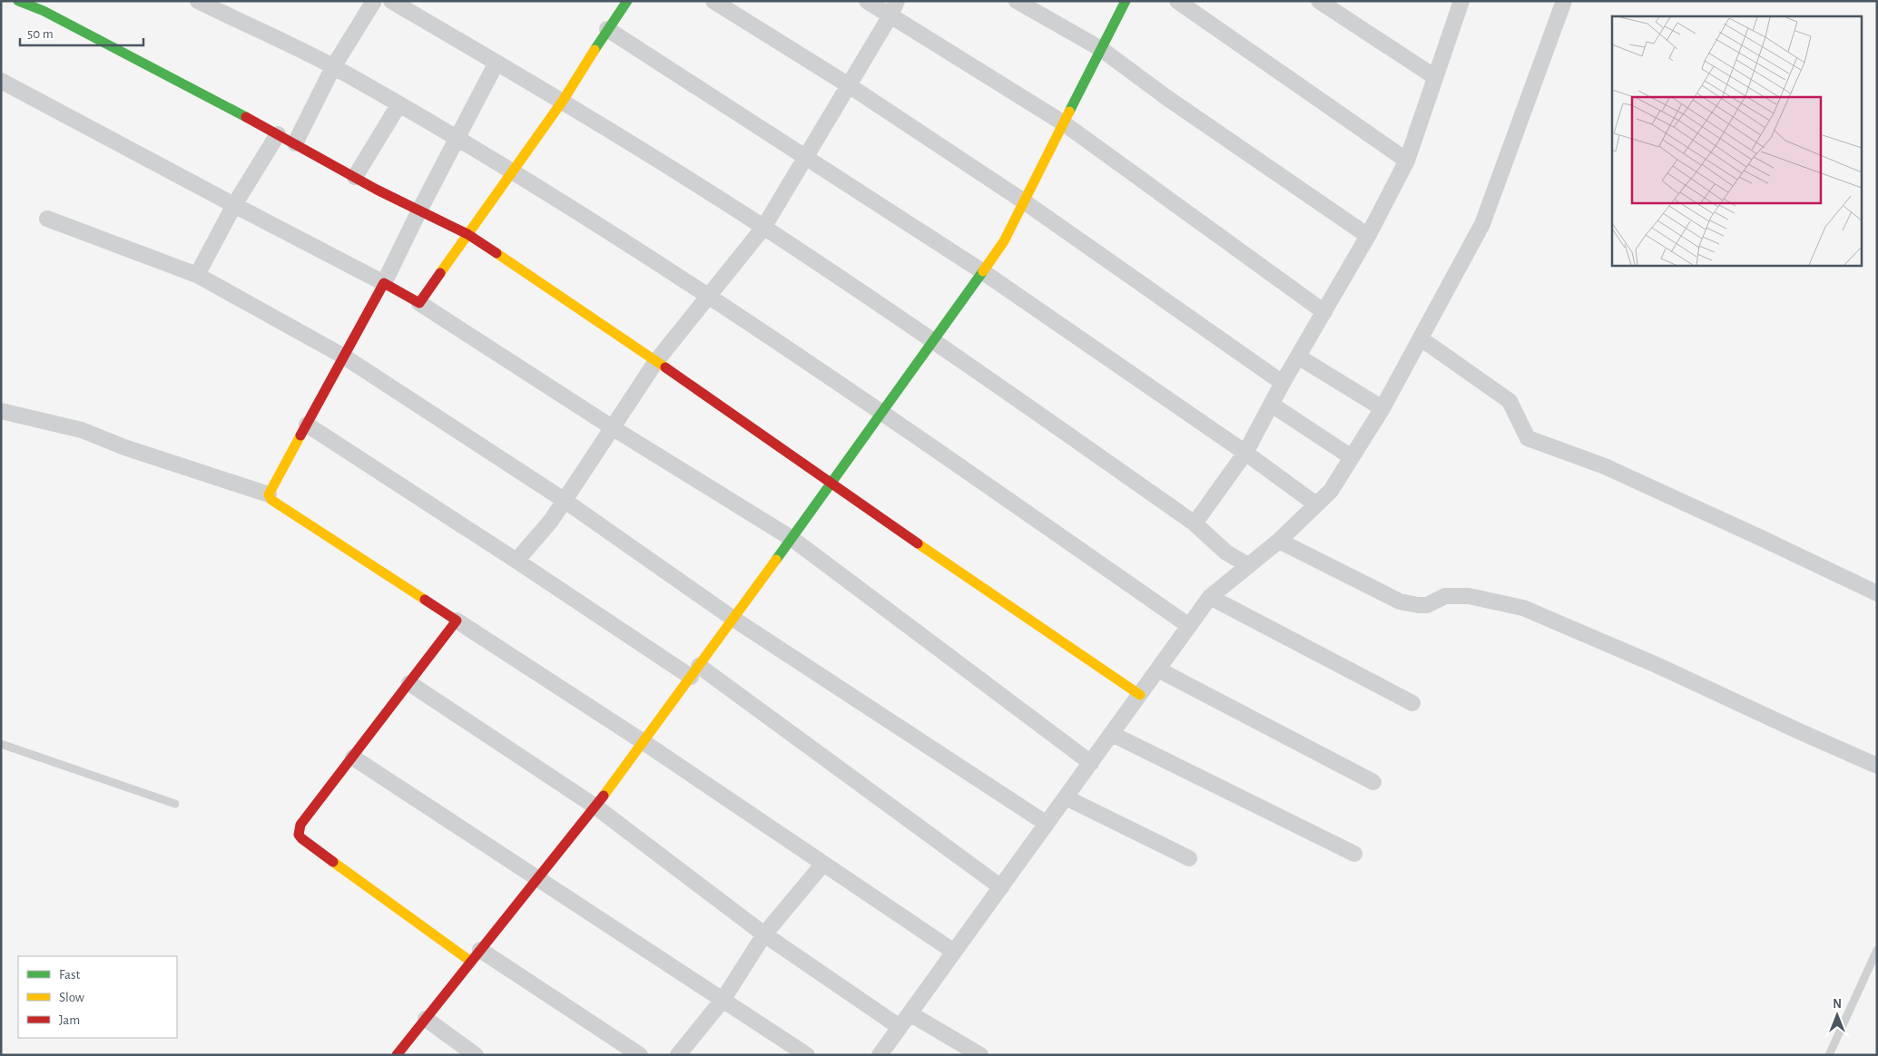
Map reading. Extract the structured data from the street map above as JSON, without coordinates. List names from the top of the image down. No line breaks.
{"legend":["Fast","Slow","Jam"],"scale_bar":"50 m","north":"top"}
